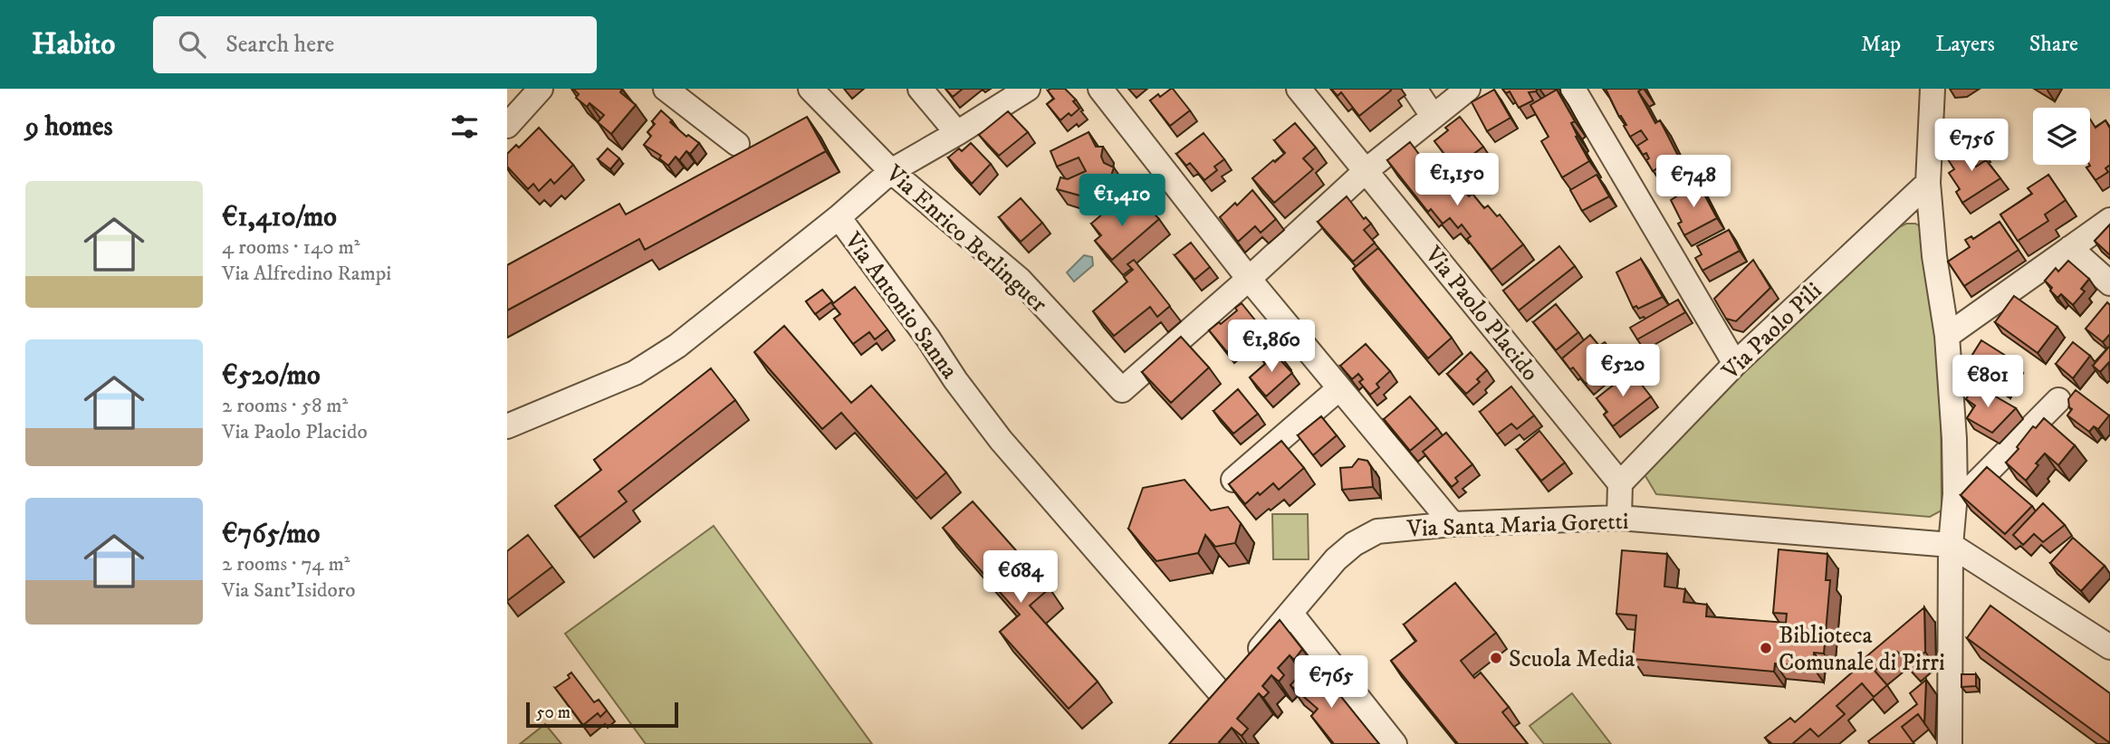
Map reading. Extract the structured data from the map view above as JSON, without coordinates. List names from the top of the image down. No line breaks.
{"streets":{"street":["Via Enrico Berlinguer","Via Antonio Sanna","Via Paolo Placido","Via Paolo Pili","Via Santa Maria Goretti"]},"crossings":[["Via Antonio Sanna","Via Santa Maria Goretti"],["Via Paolo Placido","Via Paolo Pili"]],"places":["Biblioteca Comunale di Pirri","Scuola Media"],"scale_bar":"50 m","page":{"header":"Habito","search":"Search here","nav":["Map","Layers","Share"],"heading":"9 homes","price":["€756","€1,150","€748","€1,410","€1,860","€520","€801","€684","€765"],"list":[{"name":"€1,410/mo","note":"4 rooms · 140 m² · Via Alfredino Rampi"},{"name":"€520/mo","note":"2 rooms · 58 m² · Via Paolo Placido"},{"name":"€765/mo","note":"2 rooms · 74 m² · Via Sant'Isidoro"}],"scale":"50 m"}}
